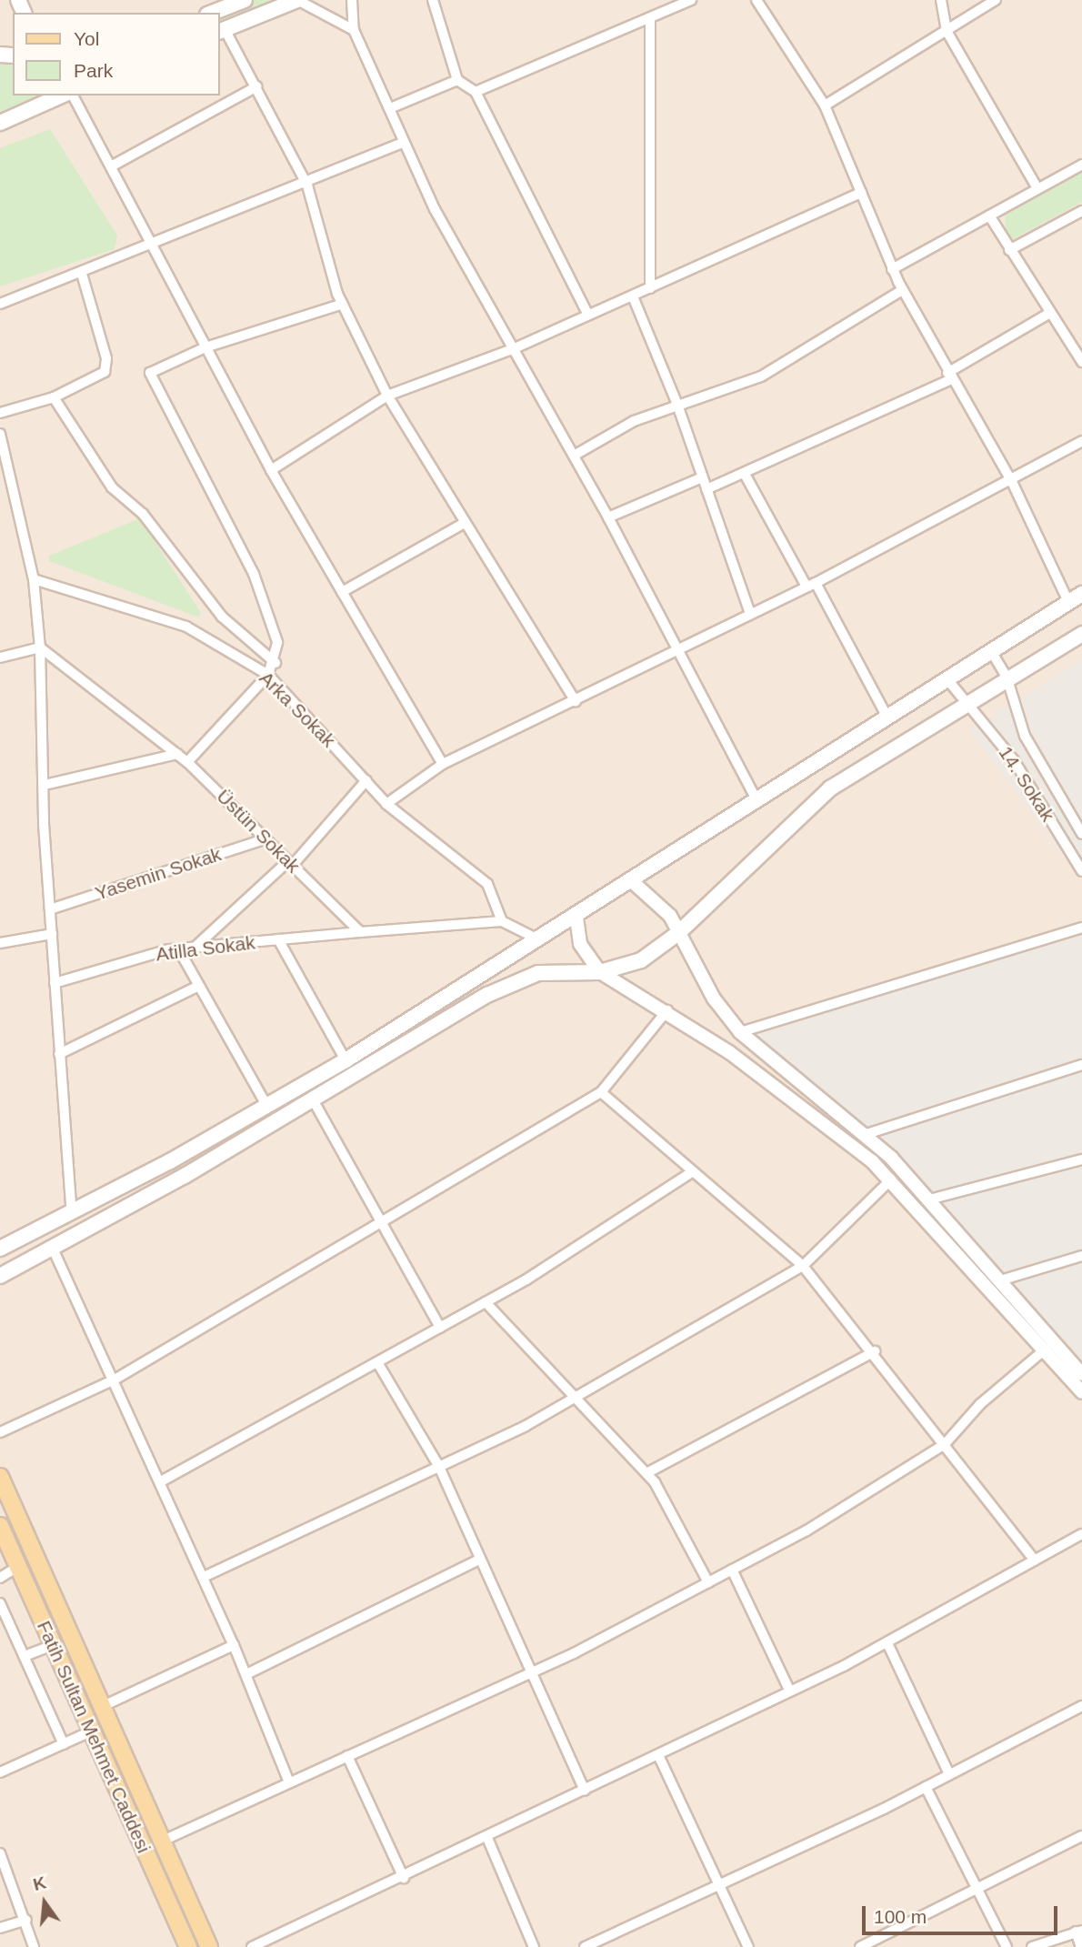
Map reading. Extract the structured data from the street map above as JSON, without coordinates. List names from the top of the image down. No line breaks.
{"streets":{"main road":["Fatih Sultan Mehmet Caddesi"],"street":["Arka Sokak","14. Sokak","Üstün Sokak","Yasemin Sokak","Atilla Sokak"]},"crossings":[["Üstün Sokak","Yasemin Sokak"],["Üstün Sokak","Atilla Sokak"]],"legend":["Yol","Park"],"scale_bar":"100 m","north":"top"}
